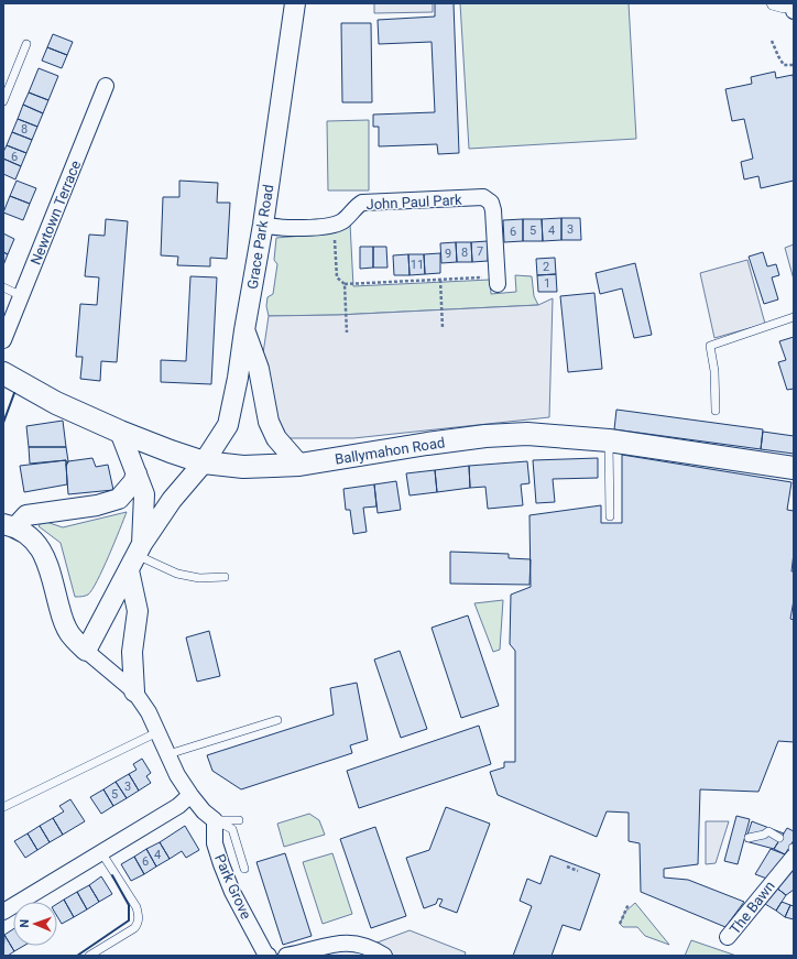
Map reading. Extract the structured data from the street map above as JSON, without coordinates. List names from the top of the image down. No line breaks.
{"streets":{"main road":["Ballymahon Road"],"street":["John Paul Park","Newtown Terrace","Grace Park Road","Park Grove","The Bawn"]},"crossings":[["John Paul Park","Grace Park Road"],["Grace Park Road","Ballymahon Road"]],"house_numbers":["8","6","3","5","4","6","7","8","9","11","2","1","3","5","4","6"],"north":"left"}
